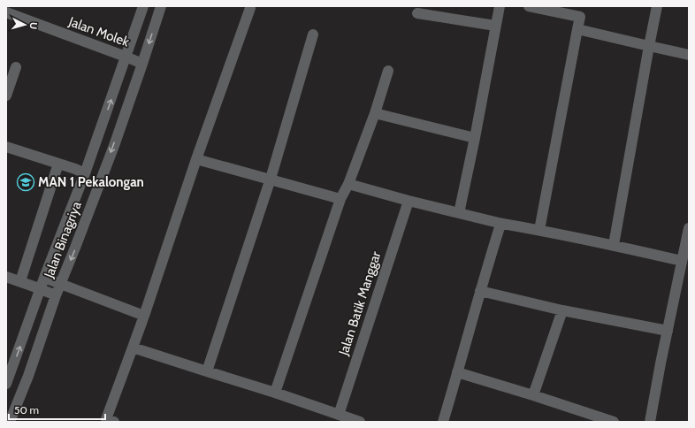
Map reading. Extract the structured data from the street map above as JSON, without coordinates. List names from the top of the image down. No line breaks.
{"streets":{"street":["Jalan Molek","Jalan Binagriya","Jalan Batik Manggar"]},"crossings":[["Jalan Molek","Jalan Binagriya"]],"places":{"school or university":["MAN 1 Pekalongan"]},"scale_bar":"50 m","north":"right"}
